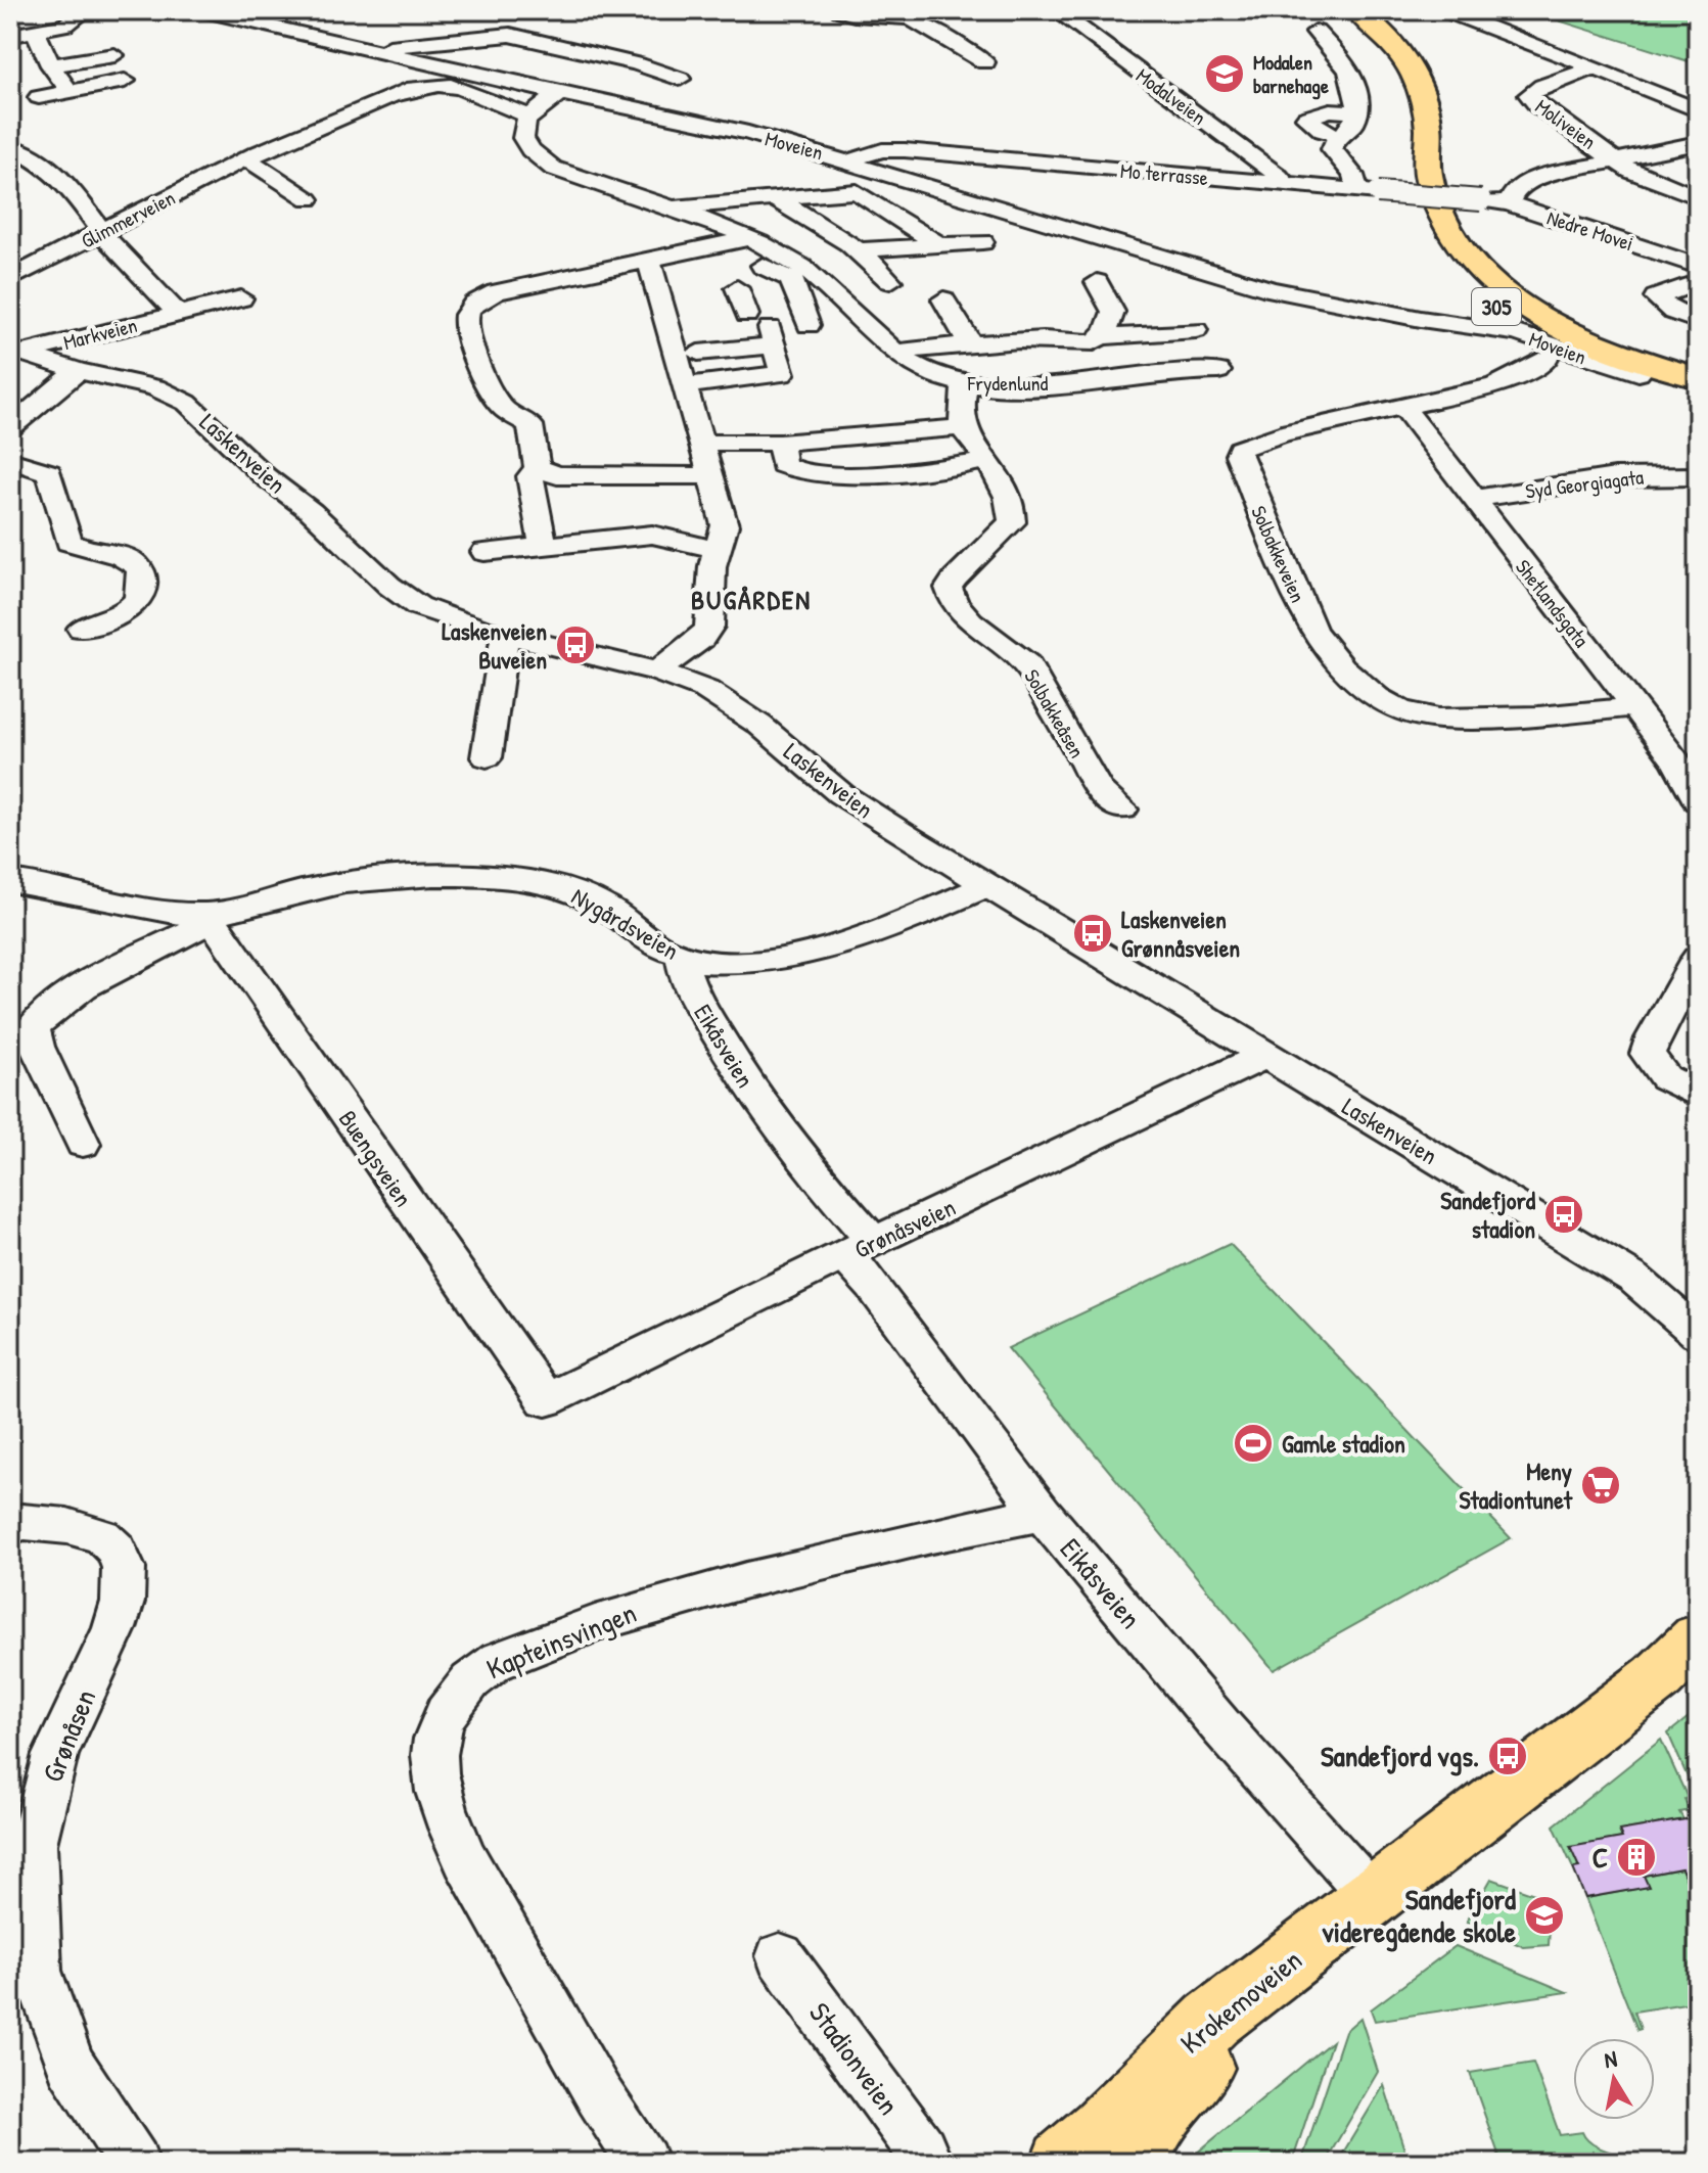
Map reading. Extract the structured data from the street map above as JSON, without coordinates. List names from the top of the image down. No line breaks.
{"streets":{"main road":["305","Krokemoveien"],"street":["Modalveien","Moliveien","Moveien","Mo terrasse","Glimmerveien","Nedre Movei","Markveien","Frydenlund","Laskenveien","Syd Georgiagata","Solbakkeveien","Shetlandsgata","Solbakkeåsen","Nygårdsveien","Eikåsveien","Buengsveien","Grønåsveien","Kapteinsvingen","Grønåsen","Stadionveien"]},"crossings":[["Modalveien","Mo terrasse"],["Moliveien","Nedre Movei"],["Moveien","Mo terrasse"],["Moveien","305"],["Mo terrasse","Nedre Movei"],["Glimmerveien","Markveien"],["Glimmerveien","Frydenlund"],["Markveien","Laskenveien"],["Laskenveien","Nygårdsveien"],["Laskenveien","Grønåsveien"],["Syd Georgiagata","Shetlandsgata"],["Solbakkeveien","Shetlandsgata"],["Nygårdsveien","Eikåsveien"],["Nygårdsveien","Buengsveien"],["Eikåsveien","Grønåsveien"],["Eikåsveien","Kapteinsvingen"],["Eikåsveien","Krokemoveien"],["Buengsveien","Grønåsveien"]],"districts":["BUGÅRDEN"],"places":{"school or university":["Modalen barnehage","Sandefjord videregående skole"],"bus stop":["Laskenveien Buveien","Laskenveien Grønnåsveien","Sandefjord stadion","Sandefjord vgs."],"sports":["Gamle stadion"],"supermarket":["Meny Stadiontunet"],"building":["C"]},"north":"top"}
